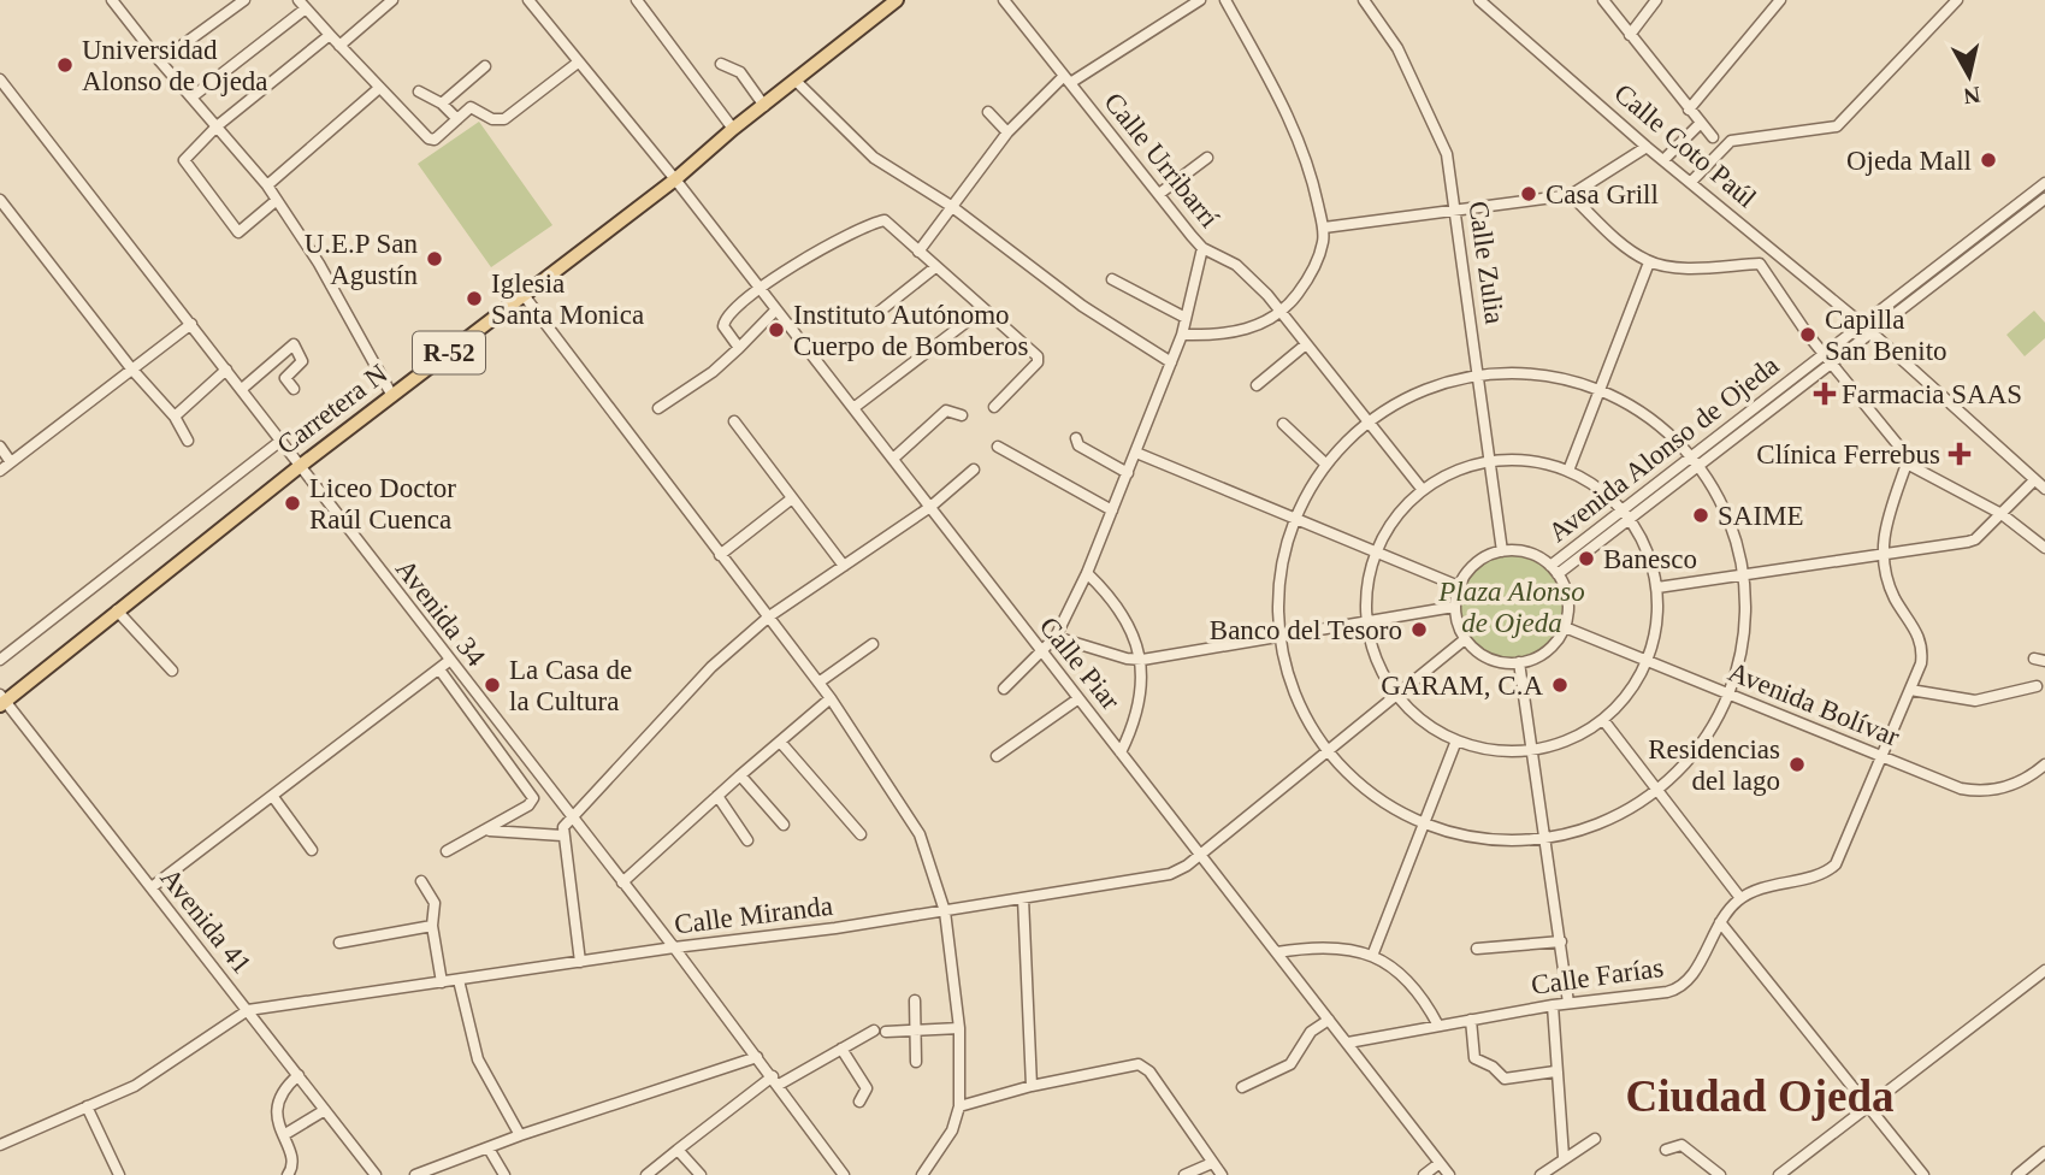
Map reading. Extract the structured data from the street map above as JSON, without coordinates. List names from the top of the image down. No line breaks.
{"streets":{"main road":["R-52","Carretera N"],"street":["Calle Coto Paúl","Calle Urribarrí","Calle Zulia","Avenida Alonso de Ojeda","Avenida 34","Calle Piar","Avenida Bolívar","Calle Miranda","Avenida 41","Calle Farías"]},"crossings":[["Calle Coto Paúl","Avenida Alonso de Ojeda"],["Calle Zulia","Avenida Alonso de Ojeda"],["Calle Zulia","Avenida Bolívar"],["Calle Zulia","Calle Miranda"],["Carretera N","Avenida 34"],["Carretera N","Calle Piar"],["Carretera N","Avenida 41"],["Avenida Alonso de Ojeda","Avenida Bolívar"],["Avenida Alonso de Ojeda","Calle Miranda"],["Avenida 34","Calle Miranda"],["Calle Piar","Calle Miranda"],["Calle Piar","Calle Farías"],["Avenida Bolívar","Calle Miranda"],["Avenida Bolívar","Calle Farías"],["Calle Miranda","Avenida 41"]],"districts":["Ciudad Ojeda"],"parks":["Plaza Alonso de Ojeda"],"places":{"other":["Universidad Alonso de Ojeda","Ojeda Mall","Casa Grill","U.E.P San Agustín","Iglesia Santa Monica","Instituto Autónomo Cuerpo de Bomberos","Capilla San Benito","Liceo Doctor Raúl Cuenca","SAIME","Banesco","Banco del Tesoro","La Casa de la Cultura","GARAM, C.A","Residencias del lago"],"health":["Farmacia SAAS","Clínica Ferrebus"]},"north":"bottom"}
